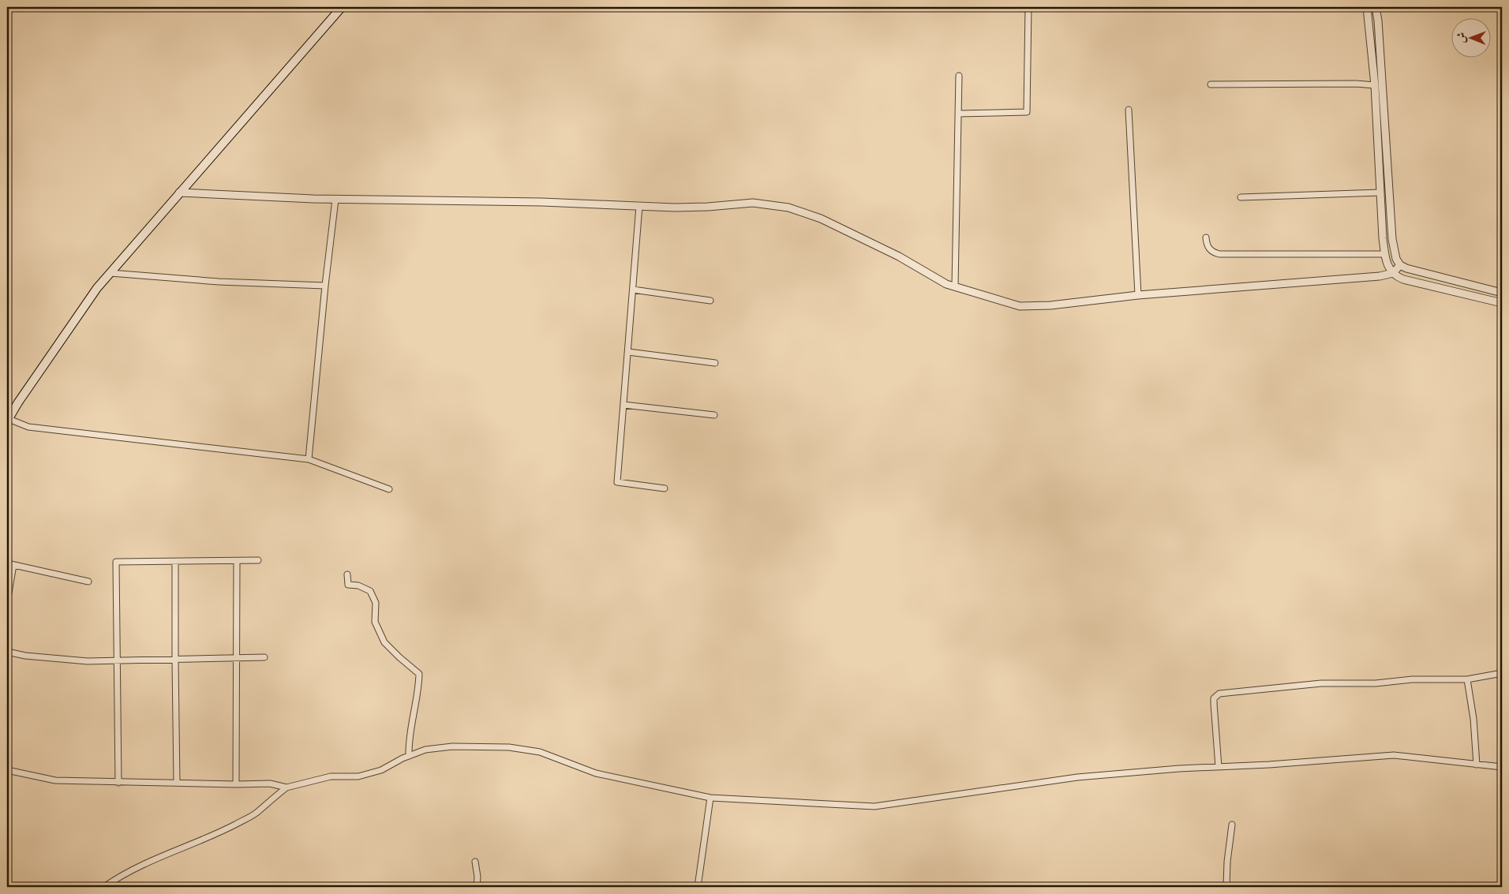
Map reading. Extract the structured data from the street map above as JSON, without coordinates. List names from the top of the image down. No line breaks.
{"north":"left"}
